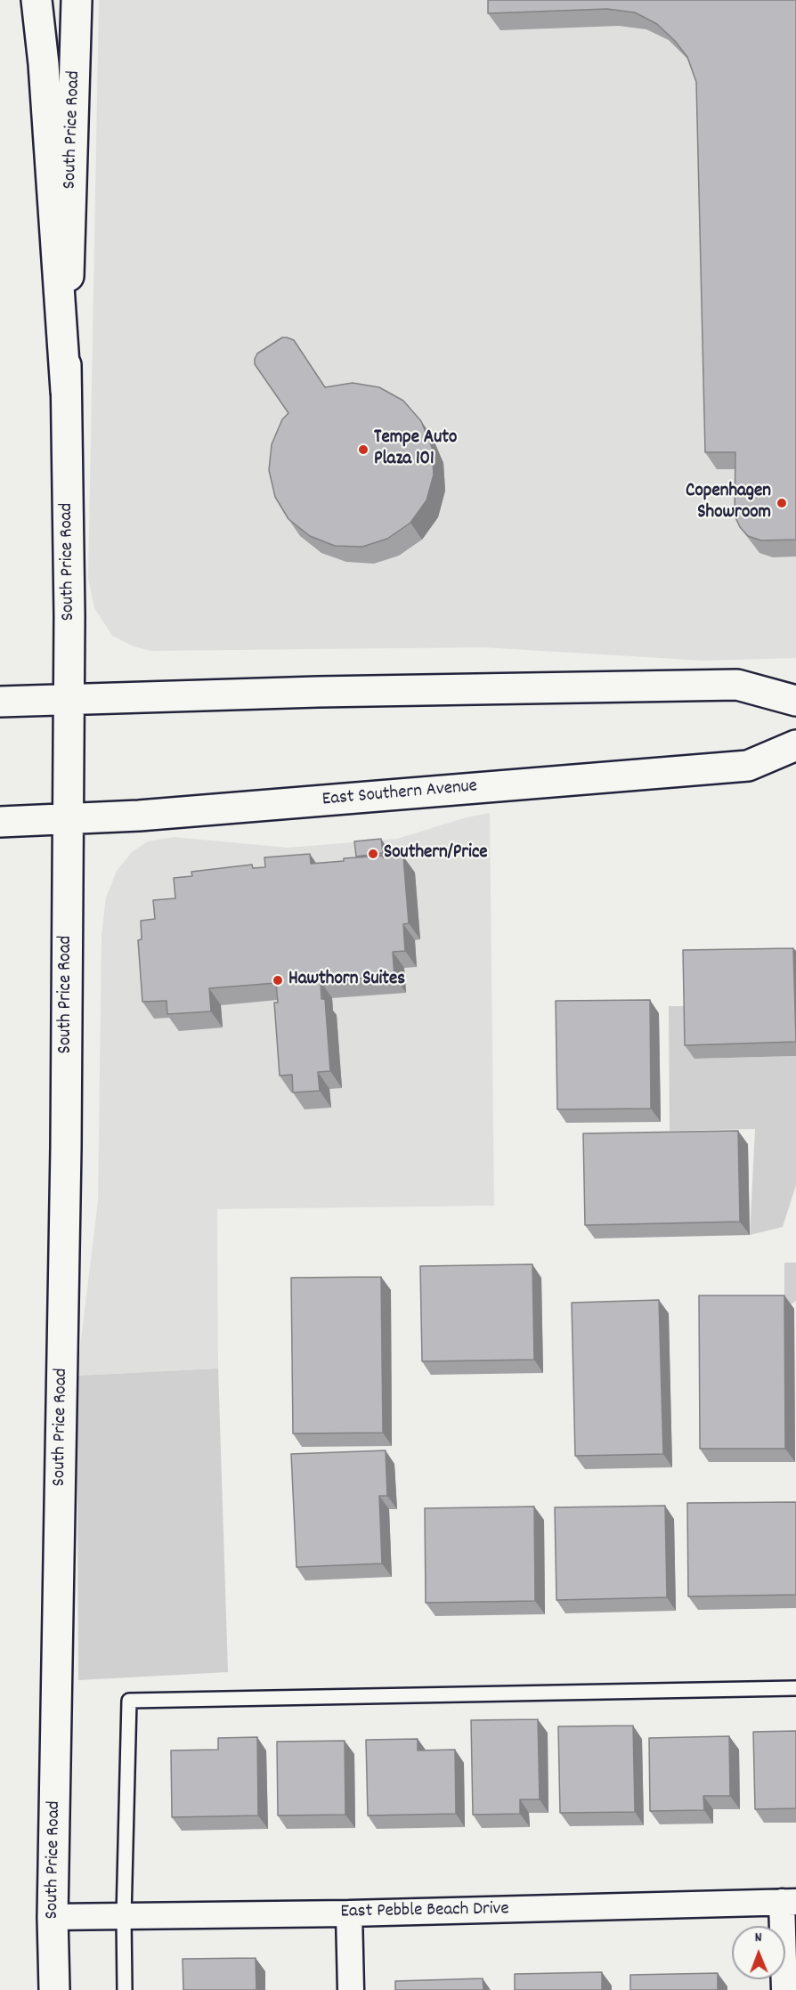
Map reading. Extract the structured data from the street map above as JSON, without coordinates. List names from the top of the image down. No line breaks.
{"streets":{"main road":["South Price Road","East Southern Avenue"],"street":["East Pebble Beach Drive"]},"crossings":[["South Price Road","East Southern Avenue"],["South Price Road","East Pebble Beach Drive"]],"places":["Tempe Auto Plaza 101","Copenhagen Showroom","Southern/Price","Hawthorn Suites"],"north":"top"}
